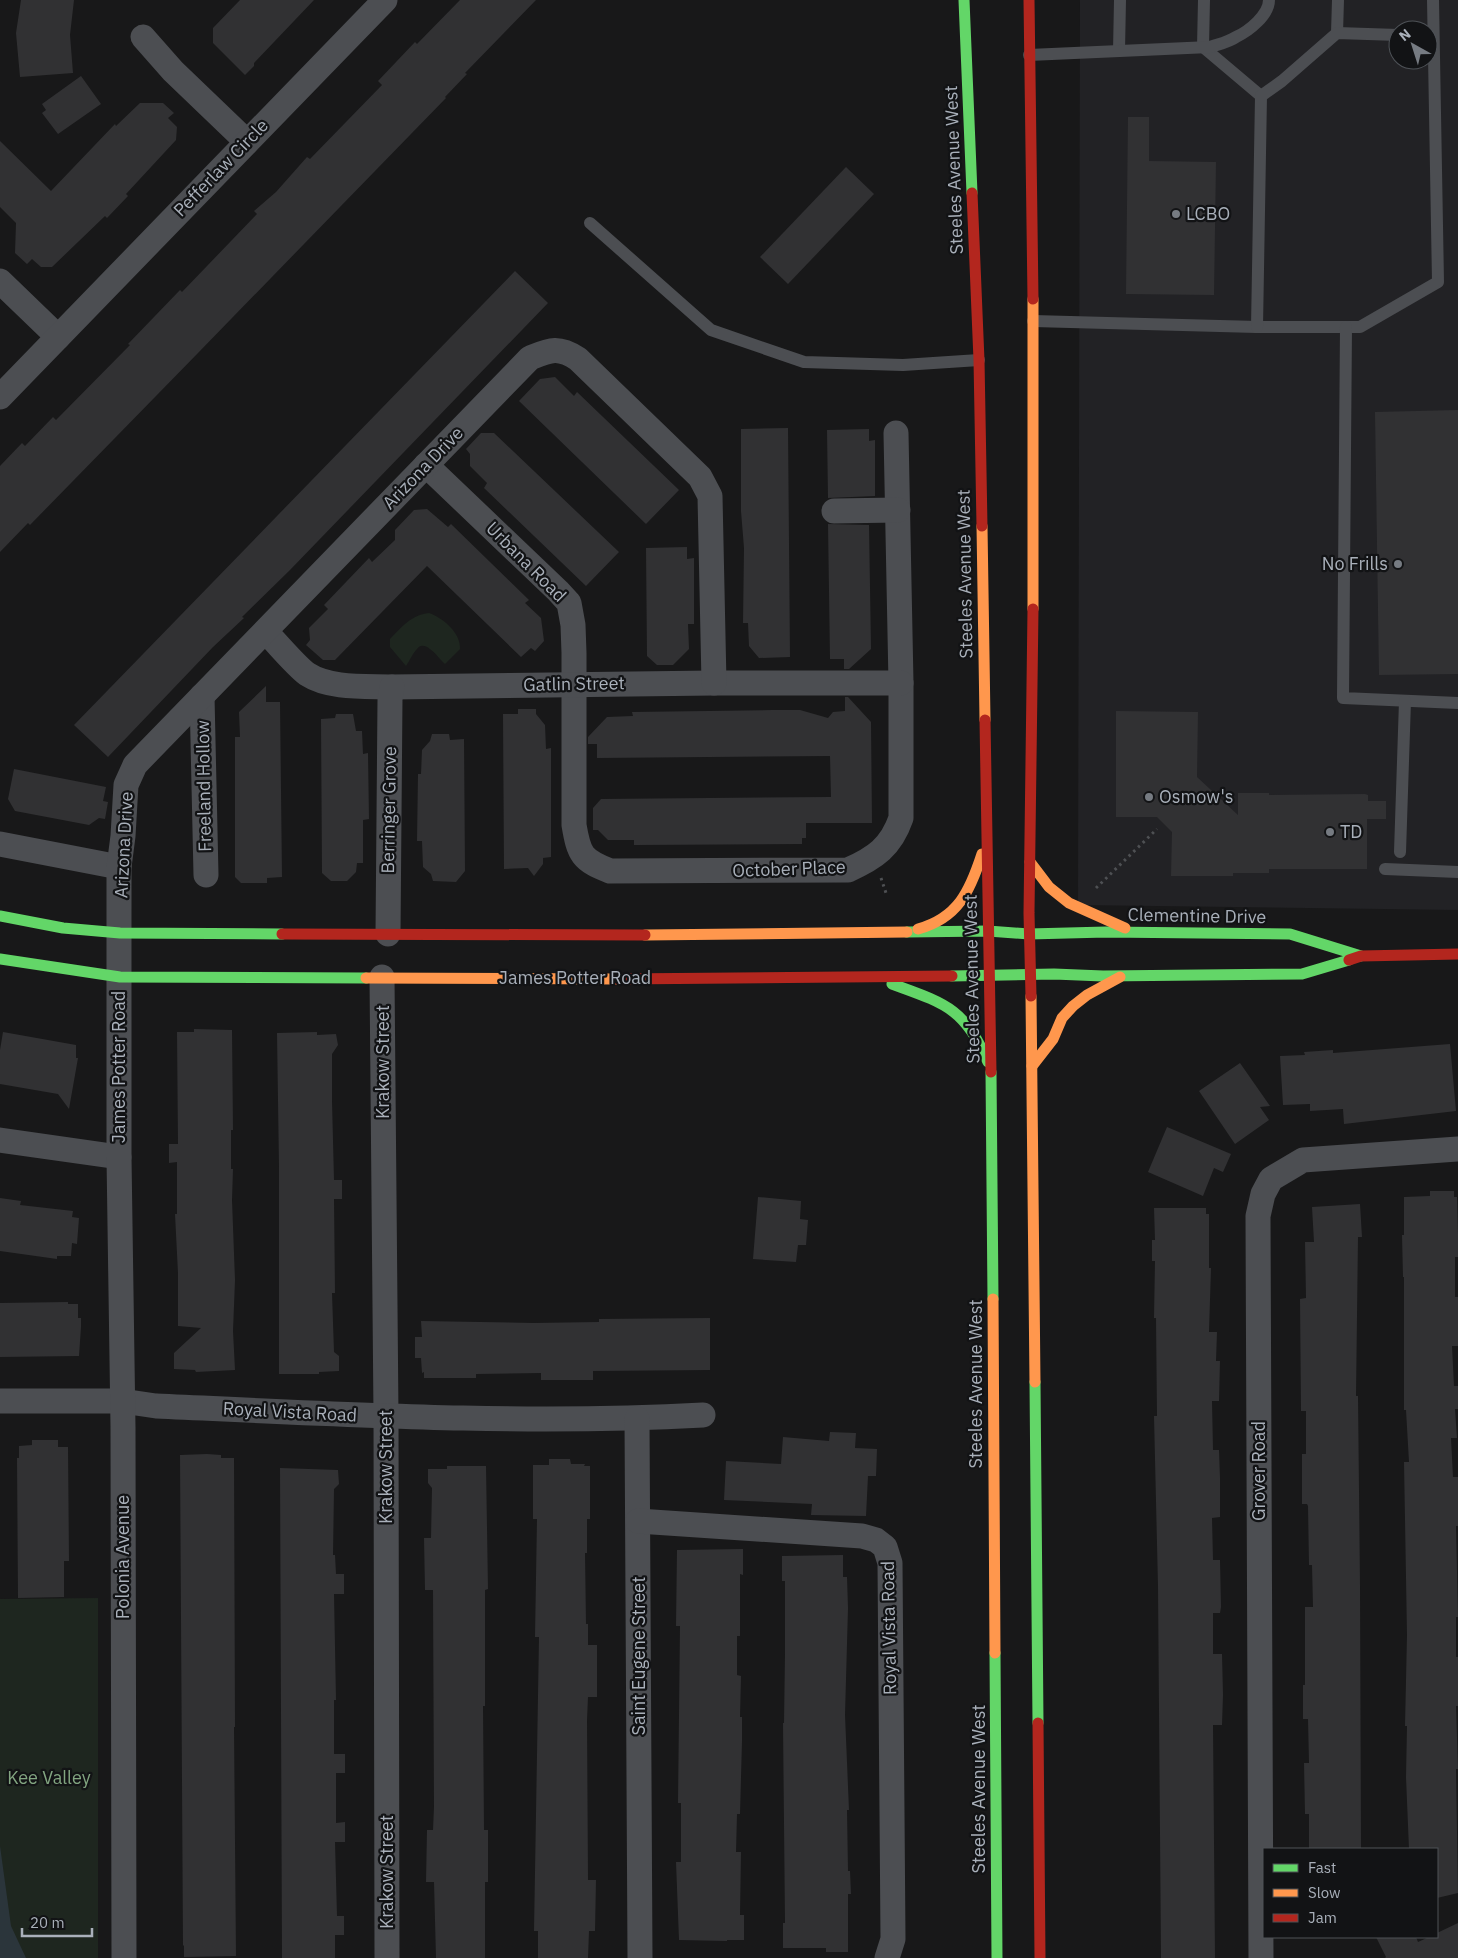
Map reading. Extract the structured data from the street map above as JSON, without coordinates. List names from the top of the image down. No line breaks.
{"streets":{"main road":["Steeles Avenue West","Clementine Drive","James Potter Road"],"street":["Pefferlaw Circle","Arizona Drive","Urbana Road","Gatlin Street","Freeland Hollow","Berringer Grove","October Place","Krakow Street","Royal Vista Road","Grover Road","Polonia Avenue","Saint Eugene Street"]},"crossings":[["Steeles Avenue West","James Potter Road"],["Arizona Drive","Urbana Road"],["Arizona Drive","Gatlin Street"],["Arizona Drive","Freeland Hollow"],["Arizona Drive","James Potter Road"],["Urbana Road","Gatlin Street"],["Urbana Road","October Place"],["Gatlin Street","Berringer Grove"],["Gatlin Street","October Place"],["Clementine Drive","James Potter Road"],["James Potter Road","Krakow Street"],["James Potter Road","Polonia Avenue"],["Krakow Street","Royal Vista Road"],["Royal Vista Road","Polonia Avenue"],["Royal Vista Road","Saint Eugene Street"]],"parks":["Kee Valley"],"places":["LCBO","No Frills","Osmow's","TD"],"legend":["Fast","Slow","Jam"],"scale_bar":"20 m","north":"top left"}
